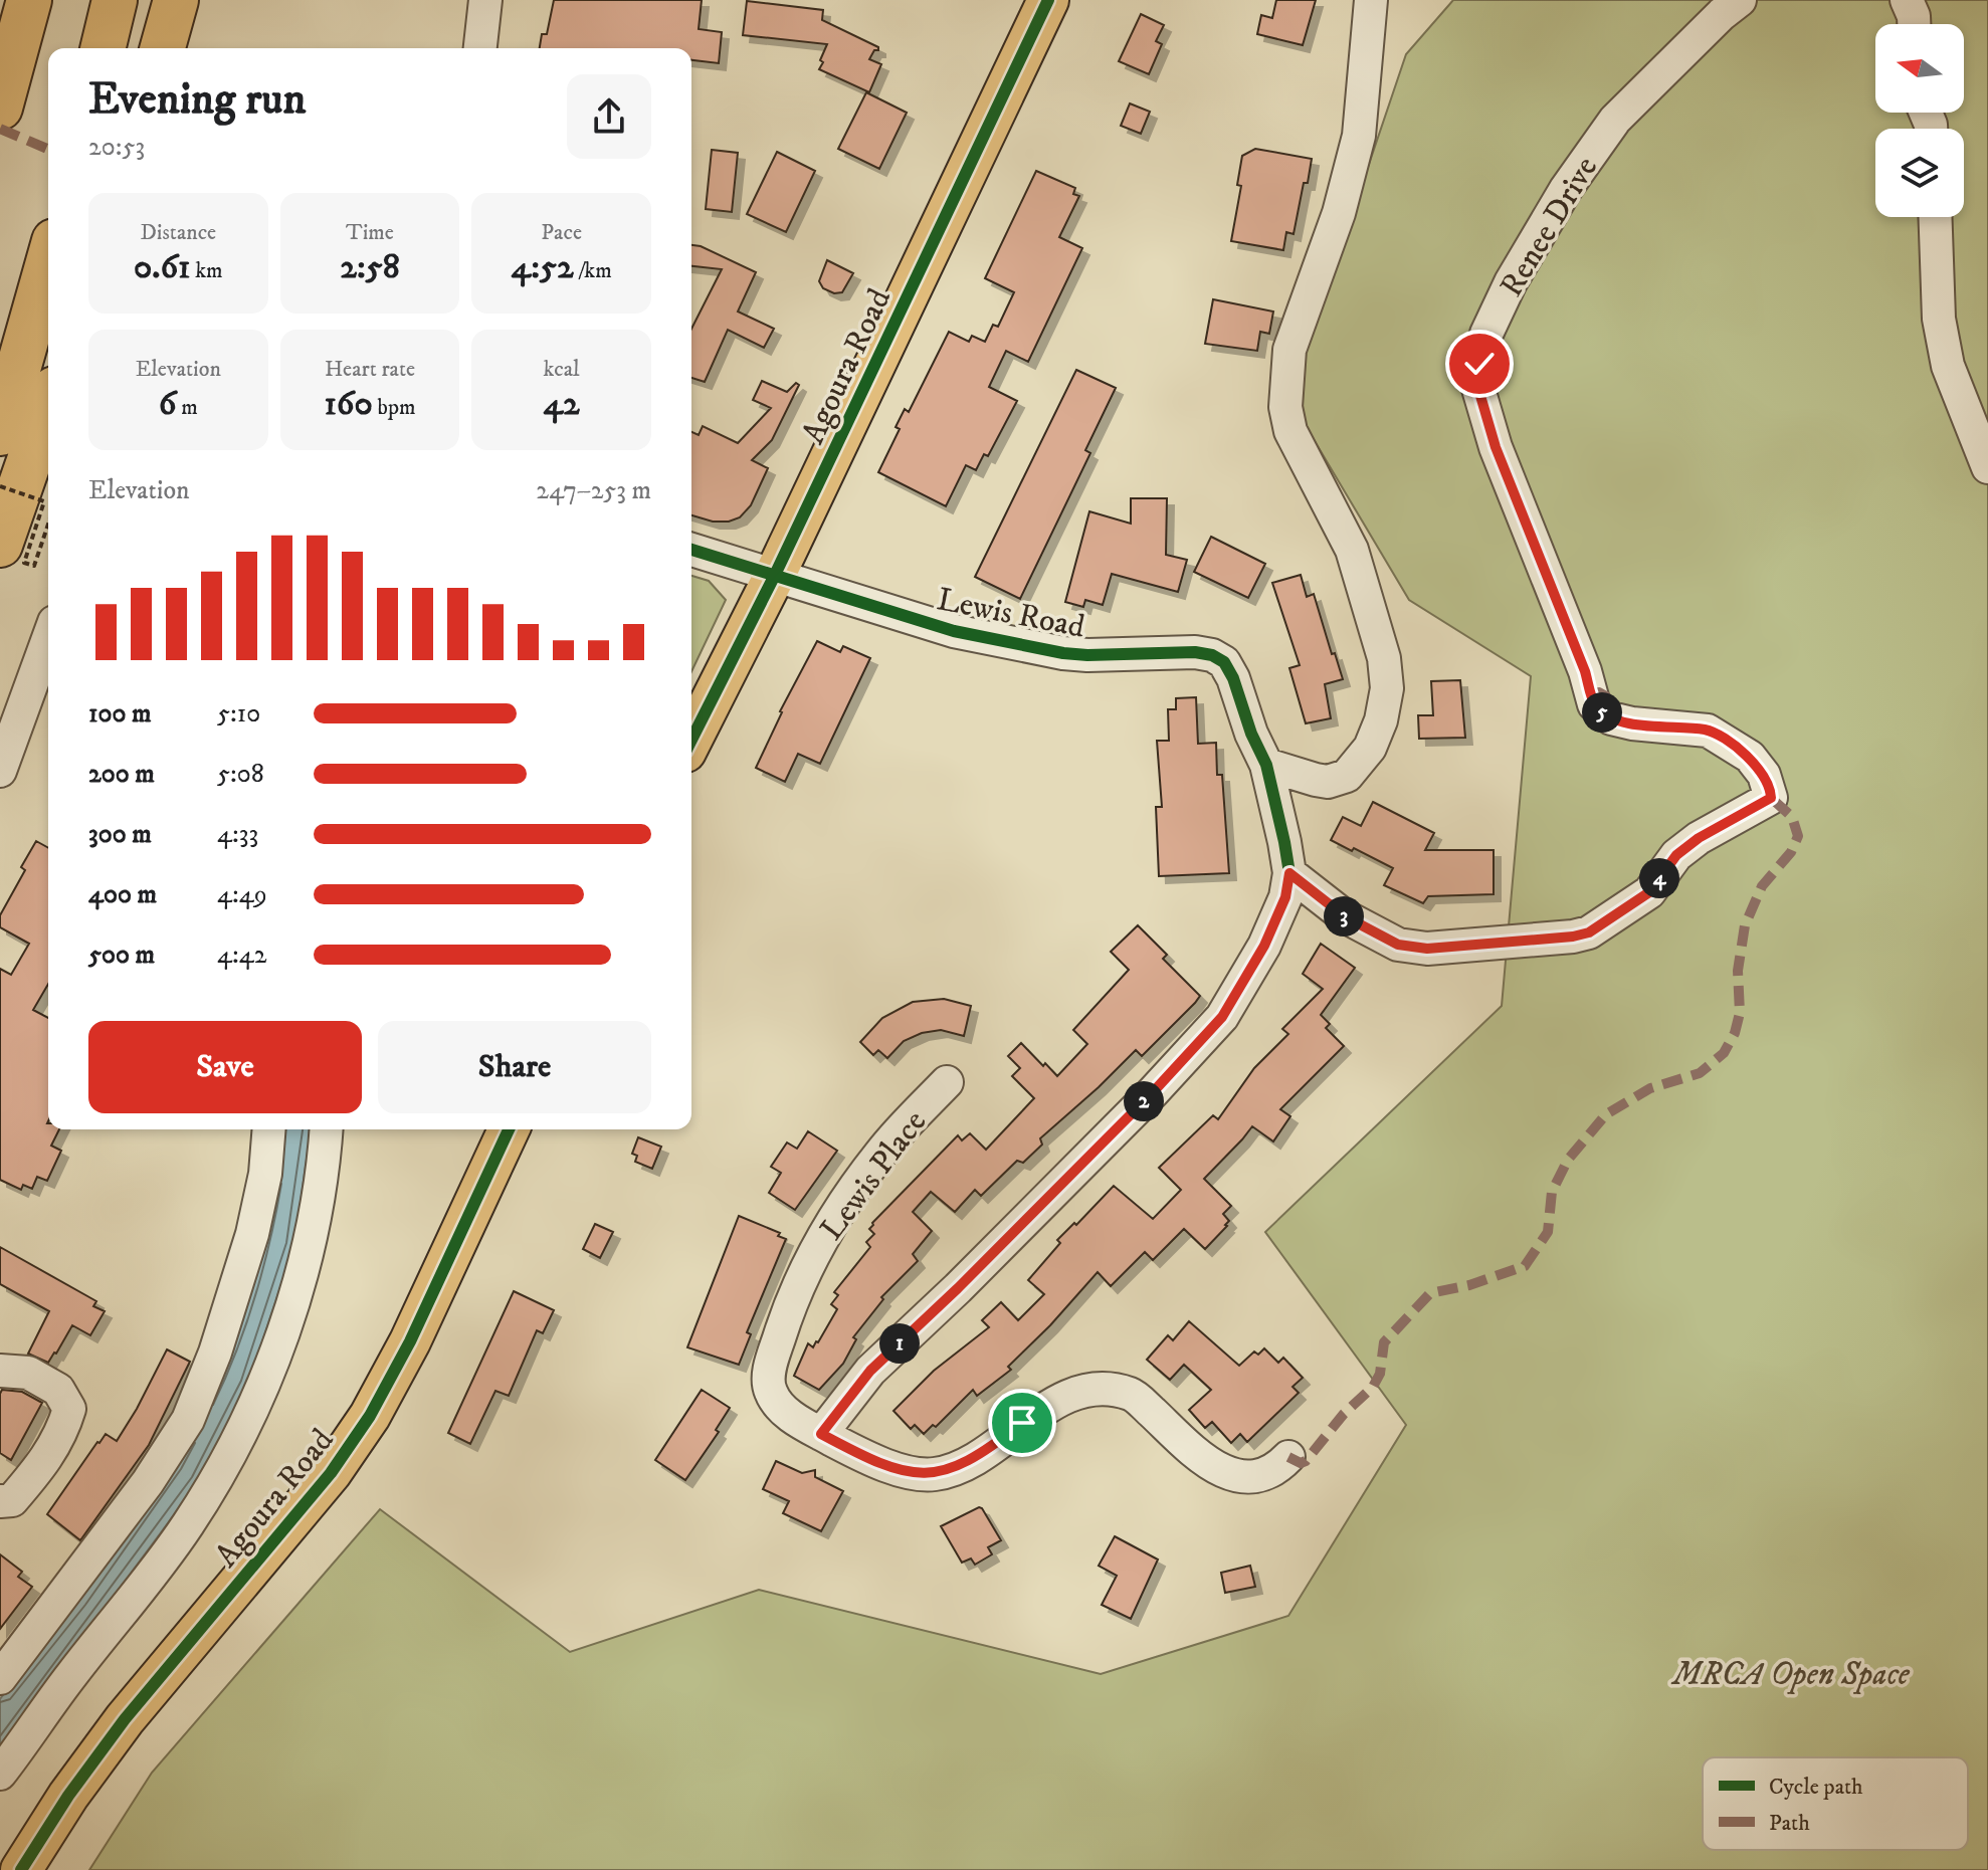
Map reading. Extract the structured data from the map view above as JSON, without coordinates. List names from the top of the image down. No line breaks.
{"streets":{"main road":["Agoura Road"],"street":["Renee Drive","Lewis Road","Lewis Place"]},"crossings":[["Renee Drive","Lewis Road"],["Agoura Road","Lewis Road"]],"parks":["MRCA Open Space"],"legend":["Cycle path","Path"],"north":"left","page":{"heading":["Evening run","20:53"],"stats":[["Distance","0.61 km"],["Time","2:58"],["Pace","4:52 /km"],["Elevation","6 m"],["Heart rate","160 bpm"],["kcal","42"]],"chart":["Elevation","247–253 m"],"list":[{"name":"100 m","note":"5:10"},{"name":"200 m","note":"5:08"},{"name":"300 m","note":"4:33"},{"name":"400 m","note":"4:49"},{"name":"500 m","note":"4:42"}],"pins":["5","4","3","2","1"],"buttons":["Save","Share"]}}
